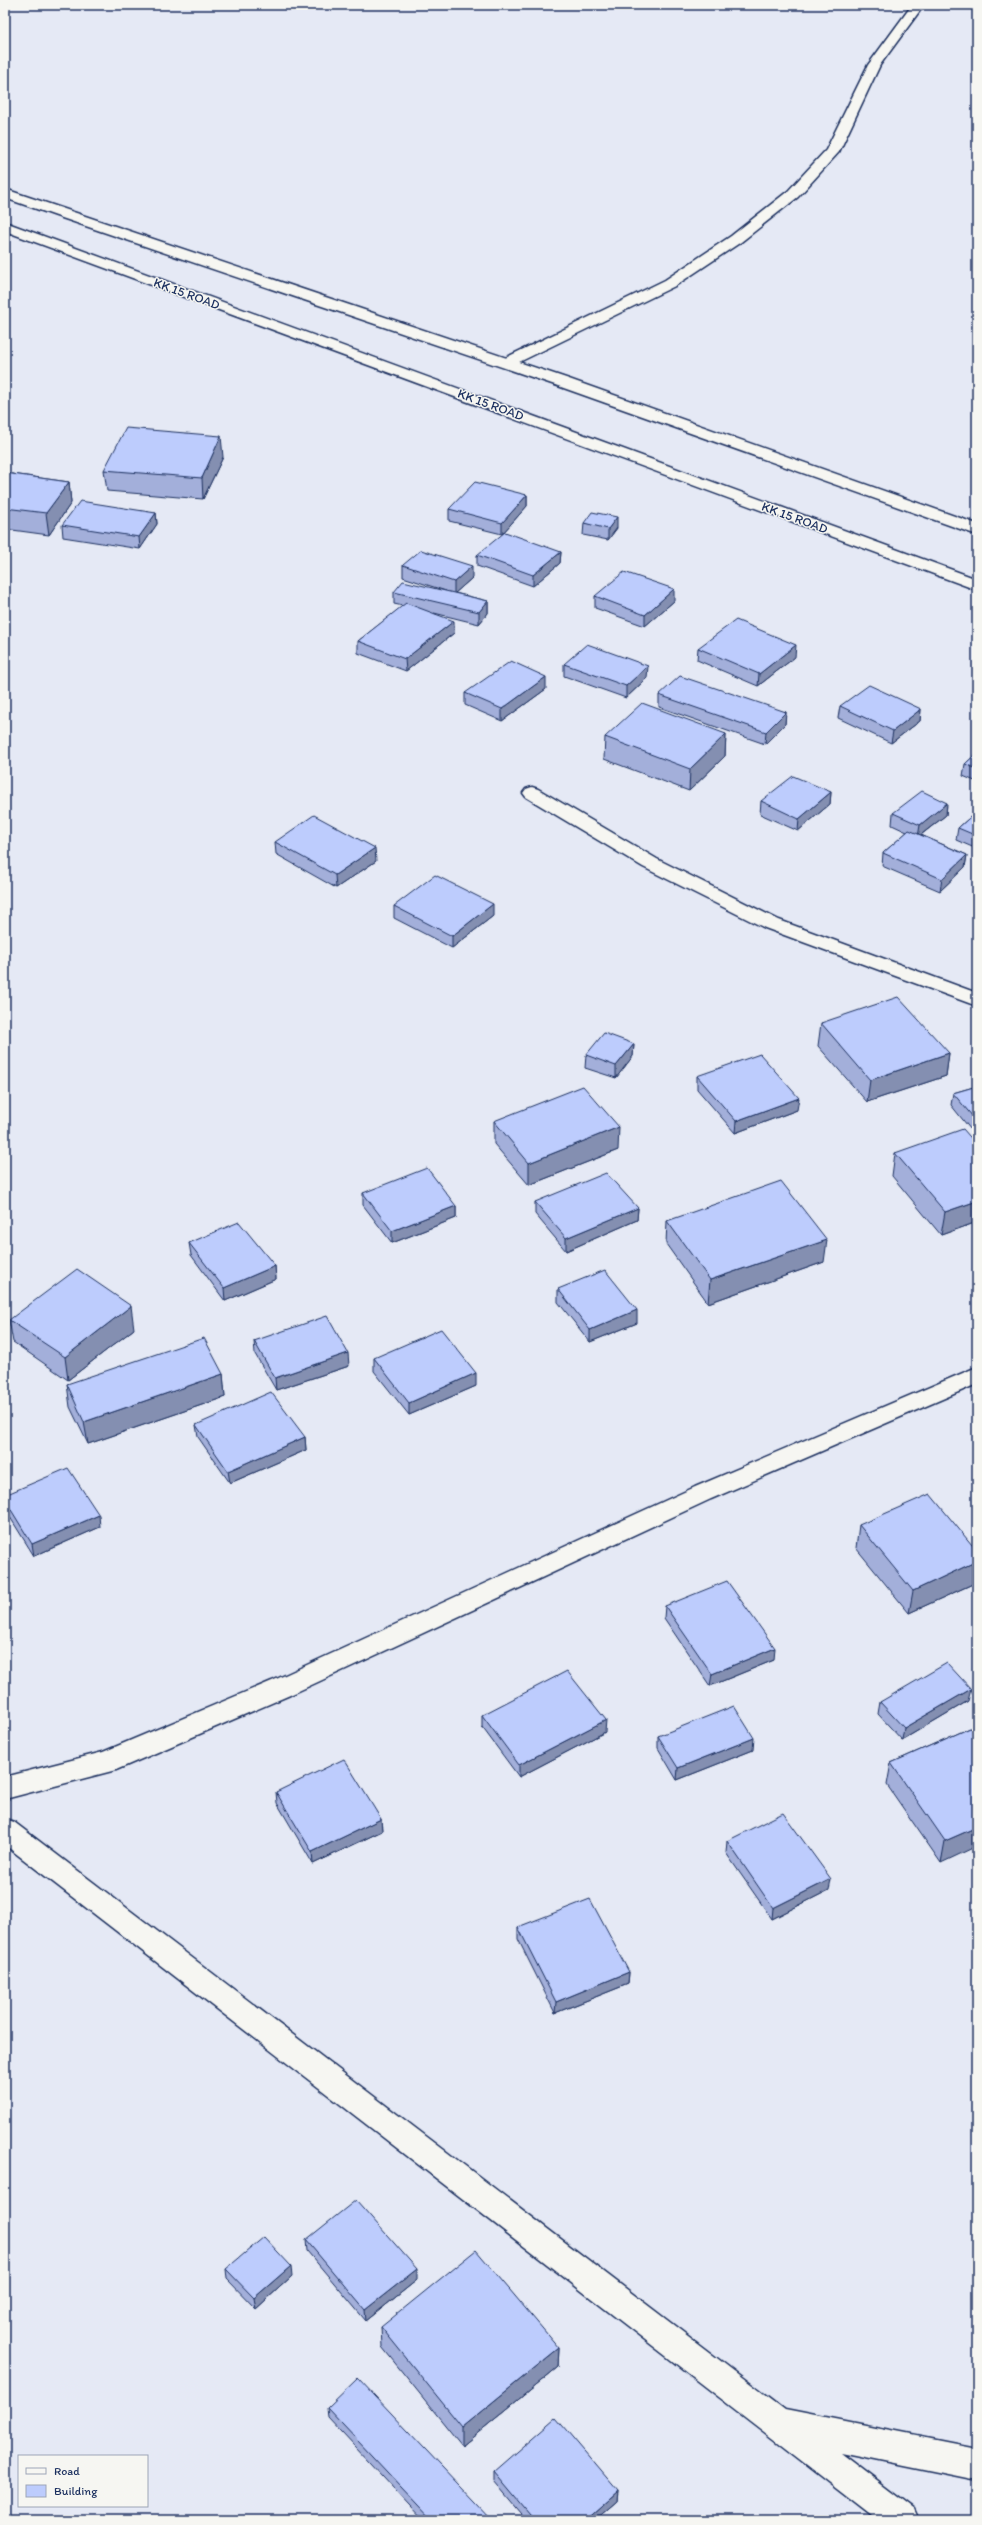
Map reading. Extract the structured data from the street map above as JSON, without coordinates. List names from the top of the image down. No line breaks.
{"streets":{"main road":["KK 15 ROAD"]},"legend":["Road","Building"]}
